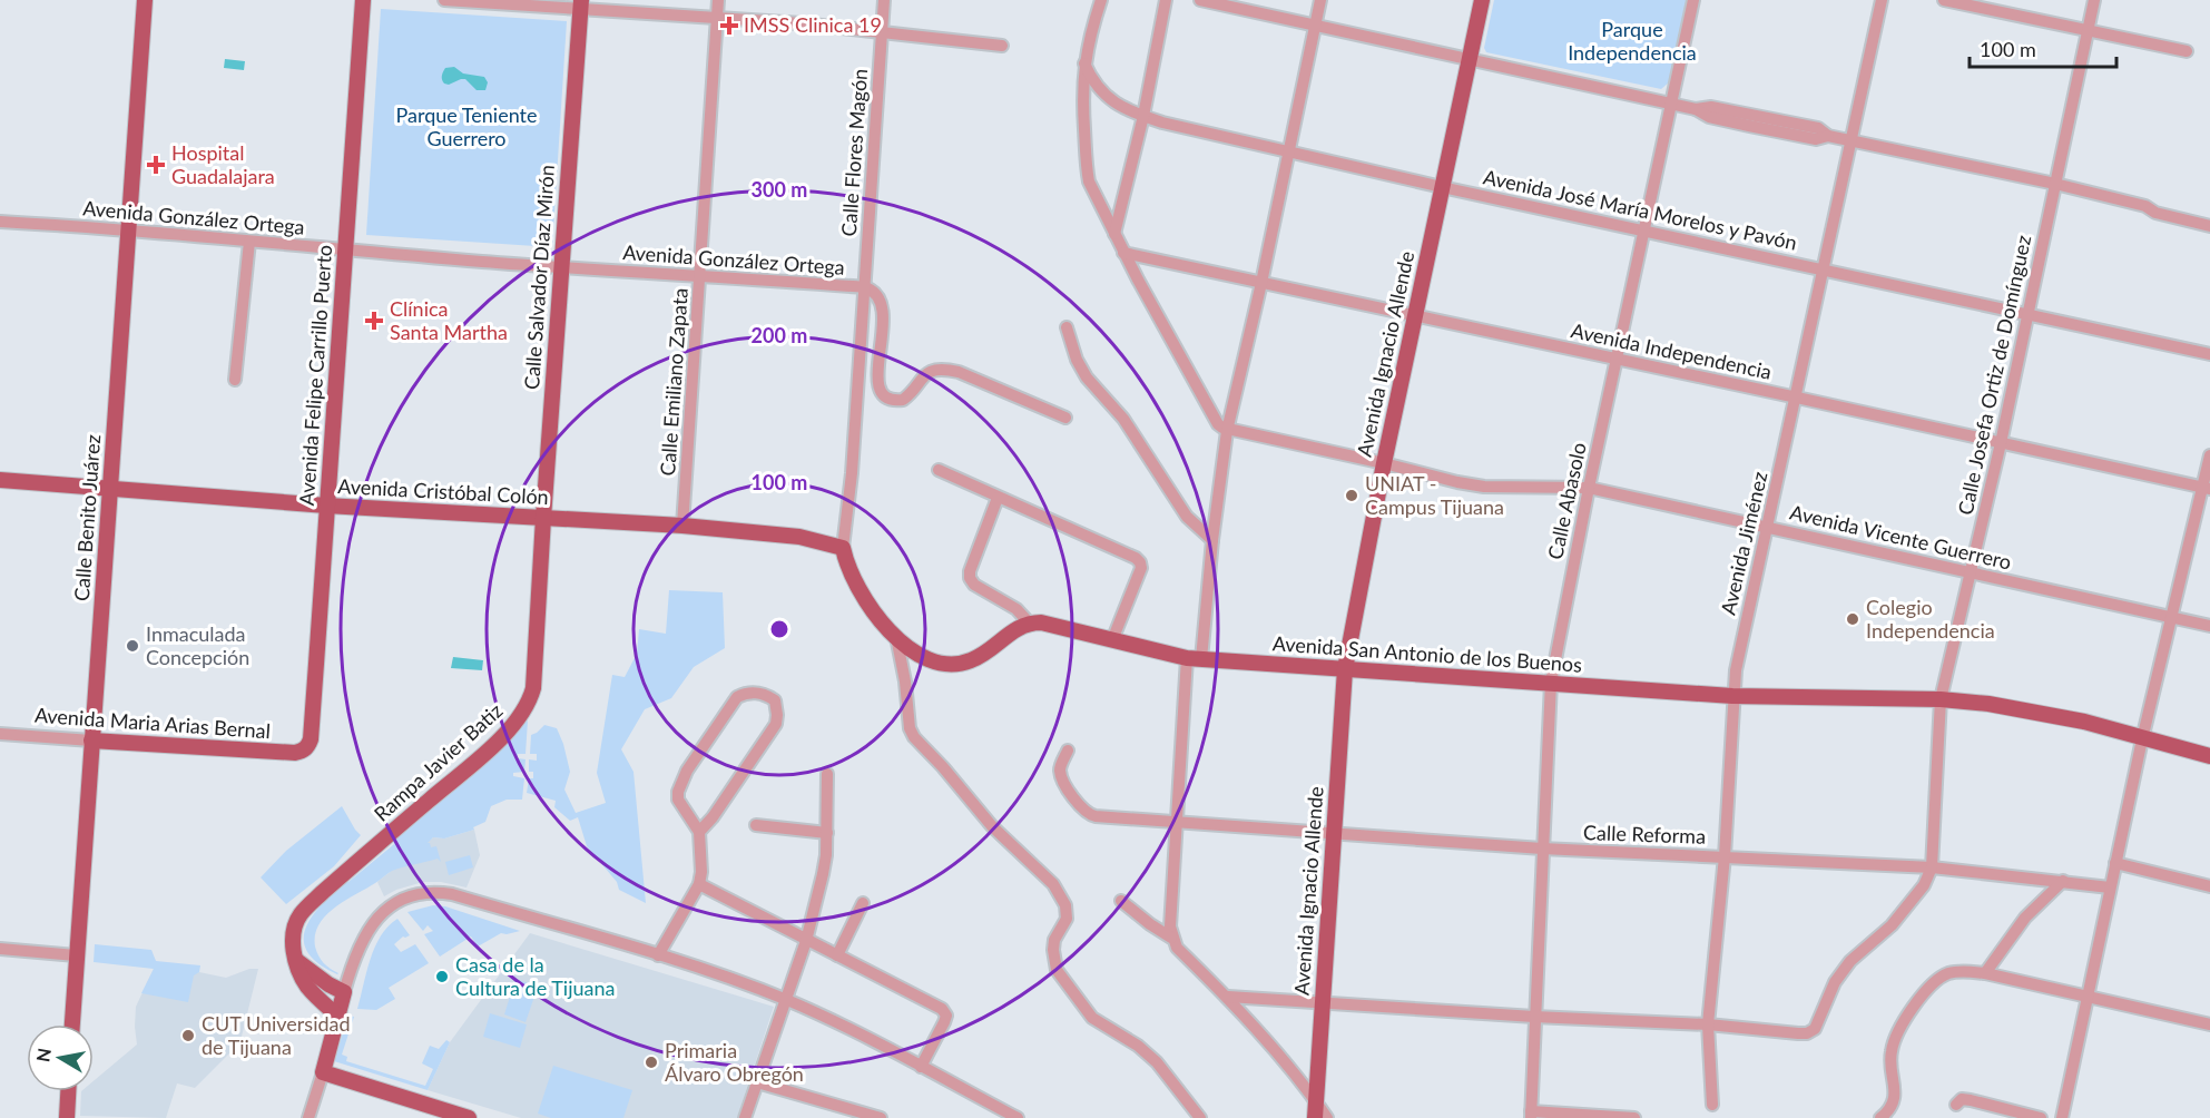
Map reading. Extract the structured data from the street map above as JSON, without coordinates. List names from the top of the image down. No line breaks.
{"streets":{"main road":["Calle Salvador Díaz Mirón","Avenida Ignacio Allende","Avenida Felipe Carrillo Puerto","Avenida Cristóbal Colón","Calle Benito Juárez","Avenida San Antonio de los Buenos","Avenida Maria Arias Bernal","Rampa Javier Batiz"],"street":["Calle Flores Magón","Avenida José María Morelos y Pavón","Avenida González Ortega","Avenida Independencia","Calle Josefa Ortiz de Domínguez","Calle Emiliano Zapata","Calle Abasolo","Avenida Vicente Guerrero","Avenida Jiménez","Calle Reforma"]},"crossings":[["Calle Flores Magón","Avenida González Ortega"],["Calle Flores Magón","Avenida Cristóbal Colón"],["Avenida José María Morelos y Pavón","Avenida Ignacio Allende"],["Avenida José María Morelos y Pavón","Calle Josefa Ortiz de Domínguez"],["Avenida José María Morelos y Pavón","Calle Abasolo"],["Avenida José María Morelos y Pavón","Avenida Jiménez"],["Avenida González Ortega","Calle Salvador Díaz Mirón"],["Avenida González Ortega","Avenida Felipe Carrillo Puerto"],["Avenida González Ortega","Calle Emiliano Zapata"],["Avenida González Ortega","Calle Benito Juárez"],["Calle Salvador Díaz Mirón","Avenida Cristóbal Colón"],["Calle Salvador Díaz Mirón","Rampa Javier Batiz"],["Avenida Independencia","Avenida Ignacio Allende"],["Avenida Independencia","Calle Josefa Ortiz de Domínguez"],["Avenida Independencia","Calle Abasolo"],["Avenida Independencia","Avenida Jiménez"],["Avenida Ignacio Allende","Avenida Vicente Guerrero"],["Avenida Ignacio Allende","Avenida San Antonio de los Buenos"],["Avenida Ignacio Allende","Calle Reforma"],["Avenida Felipe Carrillo Puerto","Avenida Cristóbal Colón"],["Avenida Felipe Carrillo Puerto","Avenida Maria Arias Bernal"],["Calle Josefa Ortiz de Domínguez","Avenida Vicente Guerrero"],["Calle Josefa Ortiz de Domínguez","Avenida Jiménez"],["Calle Josefa Ortiz de Domínguez","Avenida San Antonio de los Buenos"],["Calle Josefa Ortiz de Domínguez","Calle Reforma"],["Calle Emiliano Zapata","Avenida Cristóbal Colón"],["Avenida Cristóbal Colón","Calle Benito Juárez"],["Avenida Cristóbal Colón","Rampa Javier Batiz"],["Calle Abasolo","Avenida Vicente Guerrero"],["Calle Abasolo","Avenida San Antonio de los Buenos"],["Calle Abasolo","Calle Reforma"],["Calle Benito Juárez","Avenida Maria Arias Bernal"],["Avenida Vicente Guerrero","Avenida Jiménez"],["Avenida Jiménez","Avenida San Antonio de los Buenos"],["Avenida Jiménez","Calle Reforma"]],"parks":["Parque Independencia","Parque Teniente Guerrero"],"places":{"health":["IMSS Clinica 19","Hospital Guadalajara","Clínica Santa Martha"],"other":["UNIAT - Campus Tijuana","Colegio Independencia","Inmaculada Concepción","Casa de la Cultura de Tijuana","CUT Universidad de Tijuana","Primaria Álvaro Obregón"]},"scale_bar":"100 m","north":"left","rings":["300 m","200 m","100 m"]}
